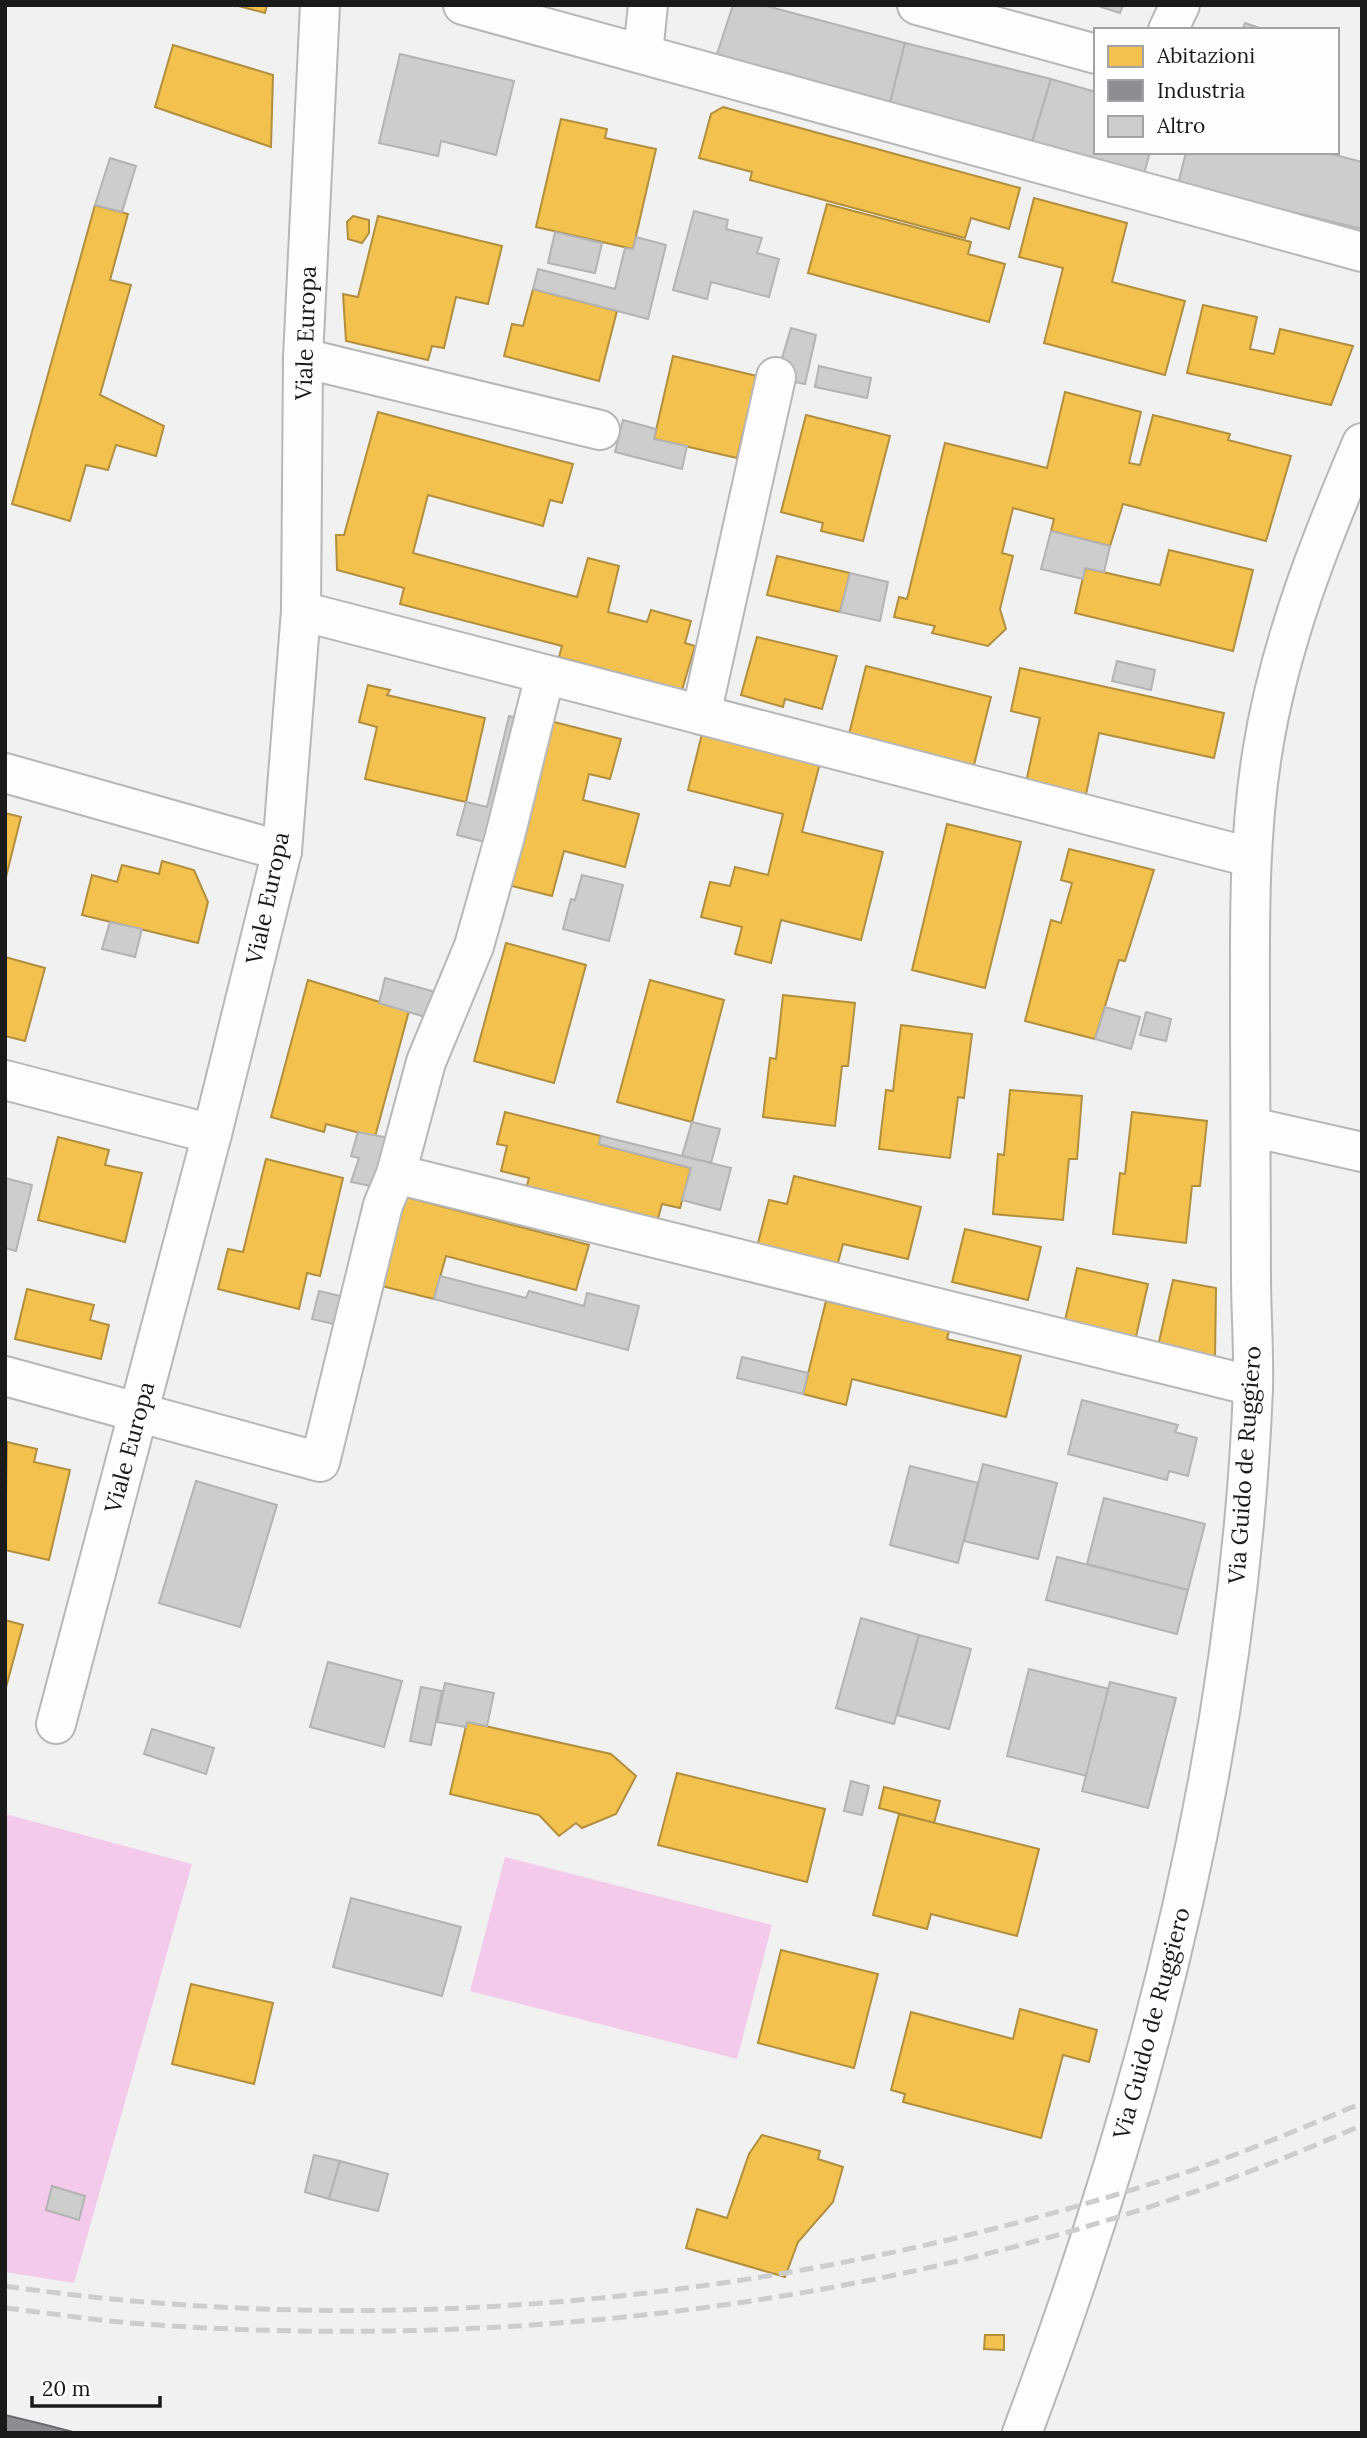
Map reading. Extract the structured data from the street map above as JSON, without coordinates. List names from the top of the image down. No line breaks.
{"streets":{"street":["Viale Europa","Via Guido de Ruggiero"]},"legend":["Abitazioni","Industria","Altro"],"scale_bar":"20 m"}
